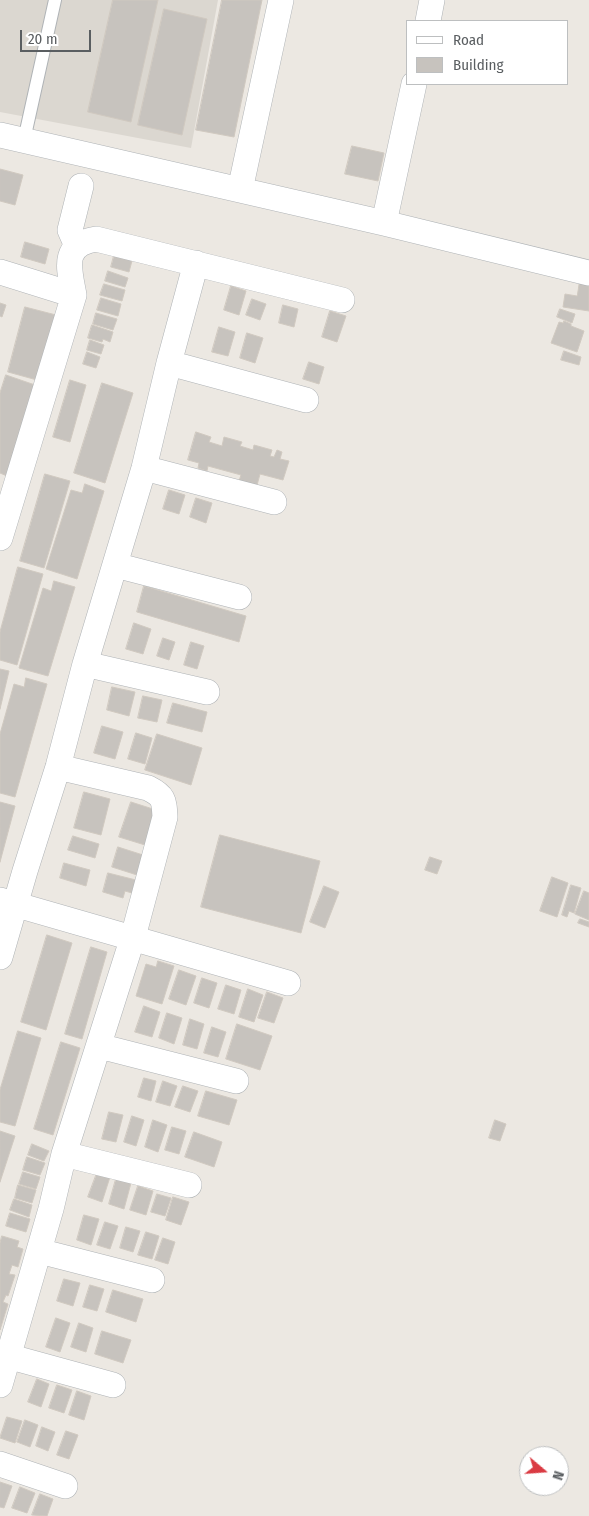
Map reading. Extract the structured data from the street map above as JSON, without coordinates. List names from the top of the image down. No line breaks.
{"legend":["Road","Building"],"scale_bar":"20 m","north":"right"}
